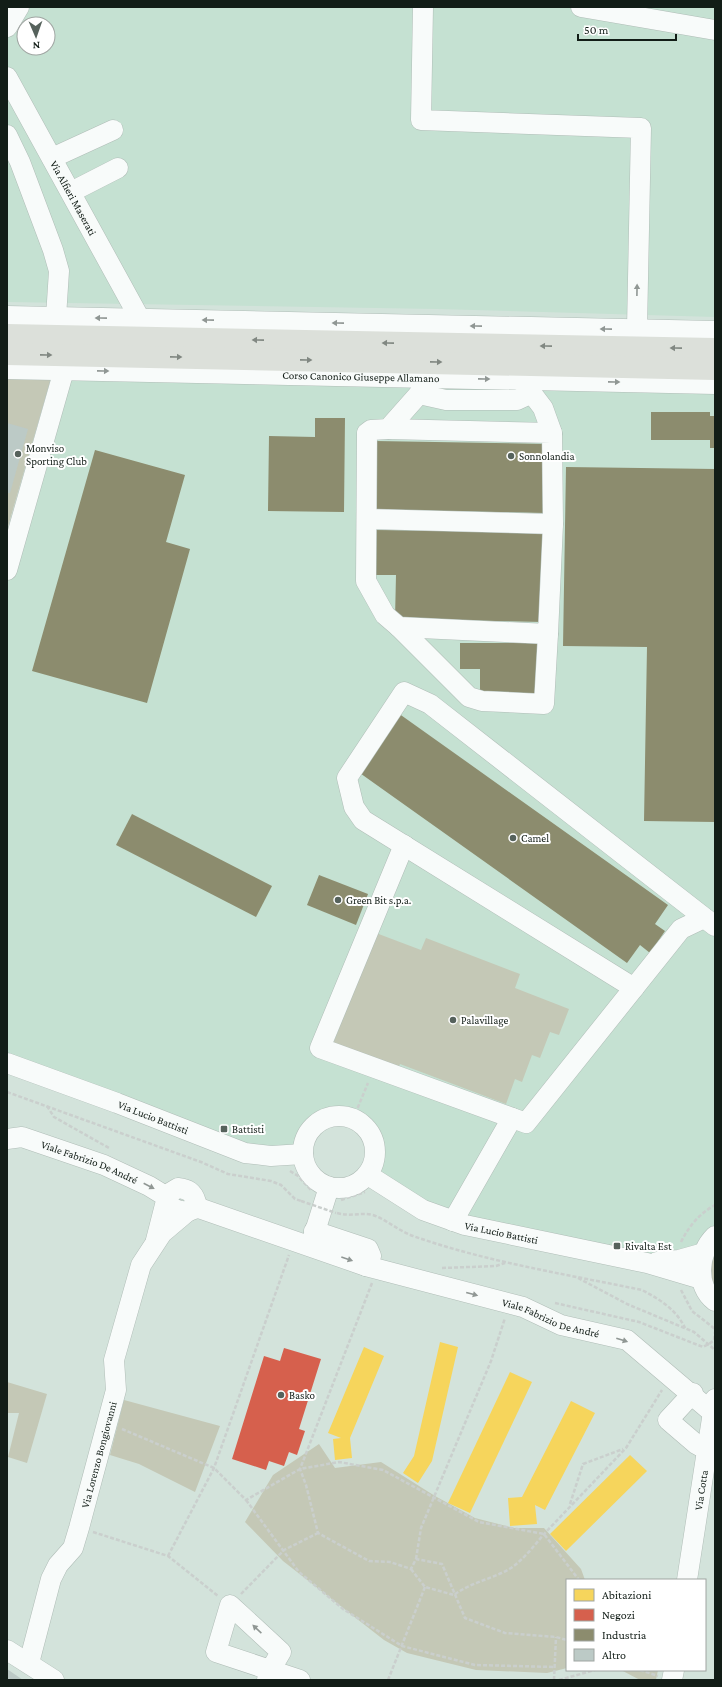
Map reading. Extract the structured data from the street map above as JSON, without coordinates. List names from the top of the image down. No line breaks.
{"streets":{"main road":["Corso Canonico Giuseppe Allamano"],"street":["Via Alfieri Maserati","Via Lucio Battisti","Viale Fabrizio De André","Via Lorenzo Bongiovanni","Via Cotta"]},"crossings":[["Viale Fabrizio De André","Via Lorenzo Bongiovanni"],["Viale Fabrizio De André","Via Cotta"]],"one_way":["Viale Fabrizio De André"],"places":{"other":["Monviso Sporting Club","Sonnolandia","Camel","Green Bit s.p.a.","Palavillage","Basko"],"transit":["Battisti","Rivalta Est"]},"legend":["Abitazioni","Negozi","Industria","Altro"],"scale_bar":"50 m","north":"bottom"}
